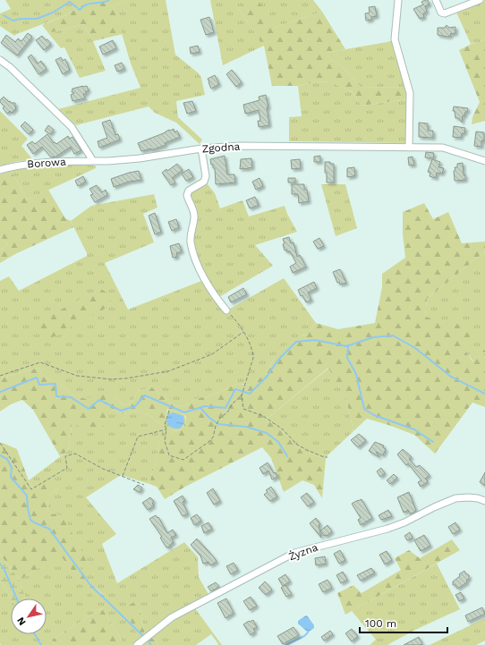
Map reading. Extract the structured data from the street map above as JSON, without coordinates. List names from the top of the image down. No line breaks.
{"streets":{"street":["Zgodna","Borowa","Żyzna"]},"crossings":[["Zgodna","Borowa"]],"scale_bar":"100 m","north":"bottom left"}
